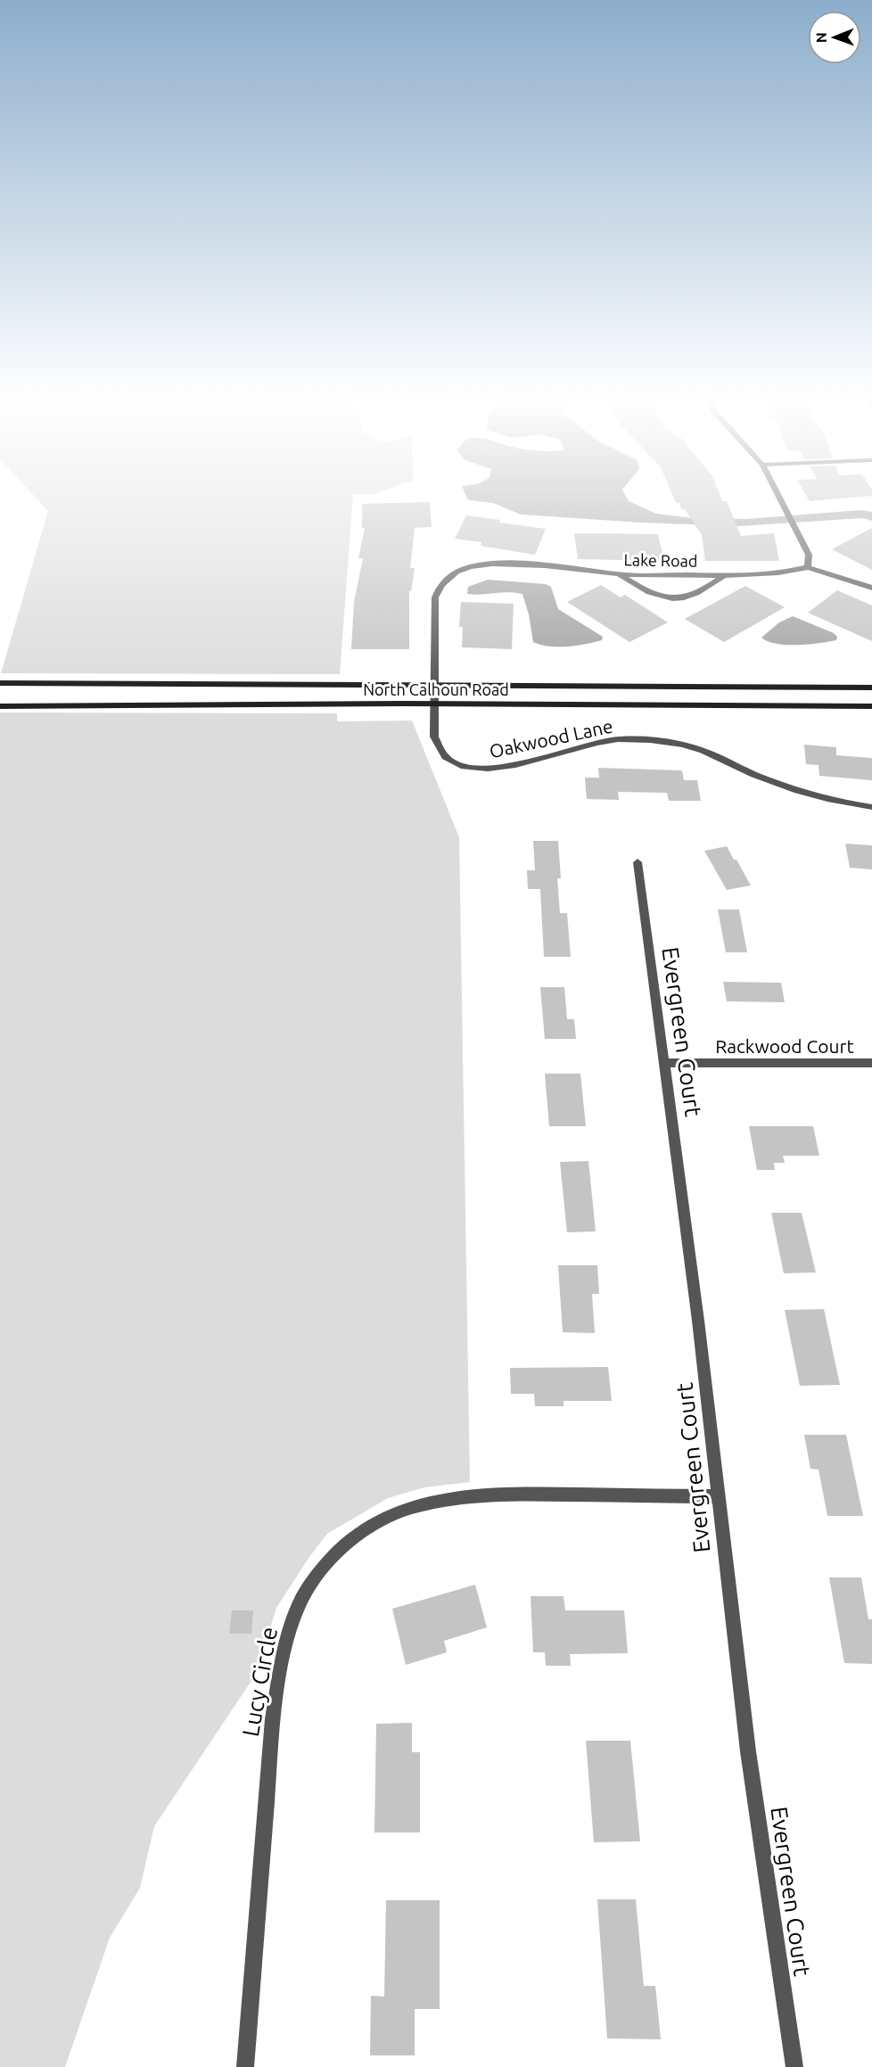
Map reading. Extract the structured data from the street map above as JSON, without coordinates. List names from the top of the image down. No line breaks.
{"streets":{"main road":["North Calhoun Road"],"street":["Lake Road","Oakwood Lane","Evergreen Court","Rackwood Court","Lucy Circle"]},"crossings":[["Lake Road","North Calhoun Road"],["Lake Road","Oakwood Lane"],["North Calhoun Road","Oakwood Lane"],["Evergreen Court","Rackwood Court"],["Evergreen Court","Lucy Circle"]],"north":"left"}
